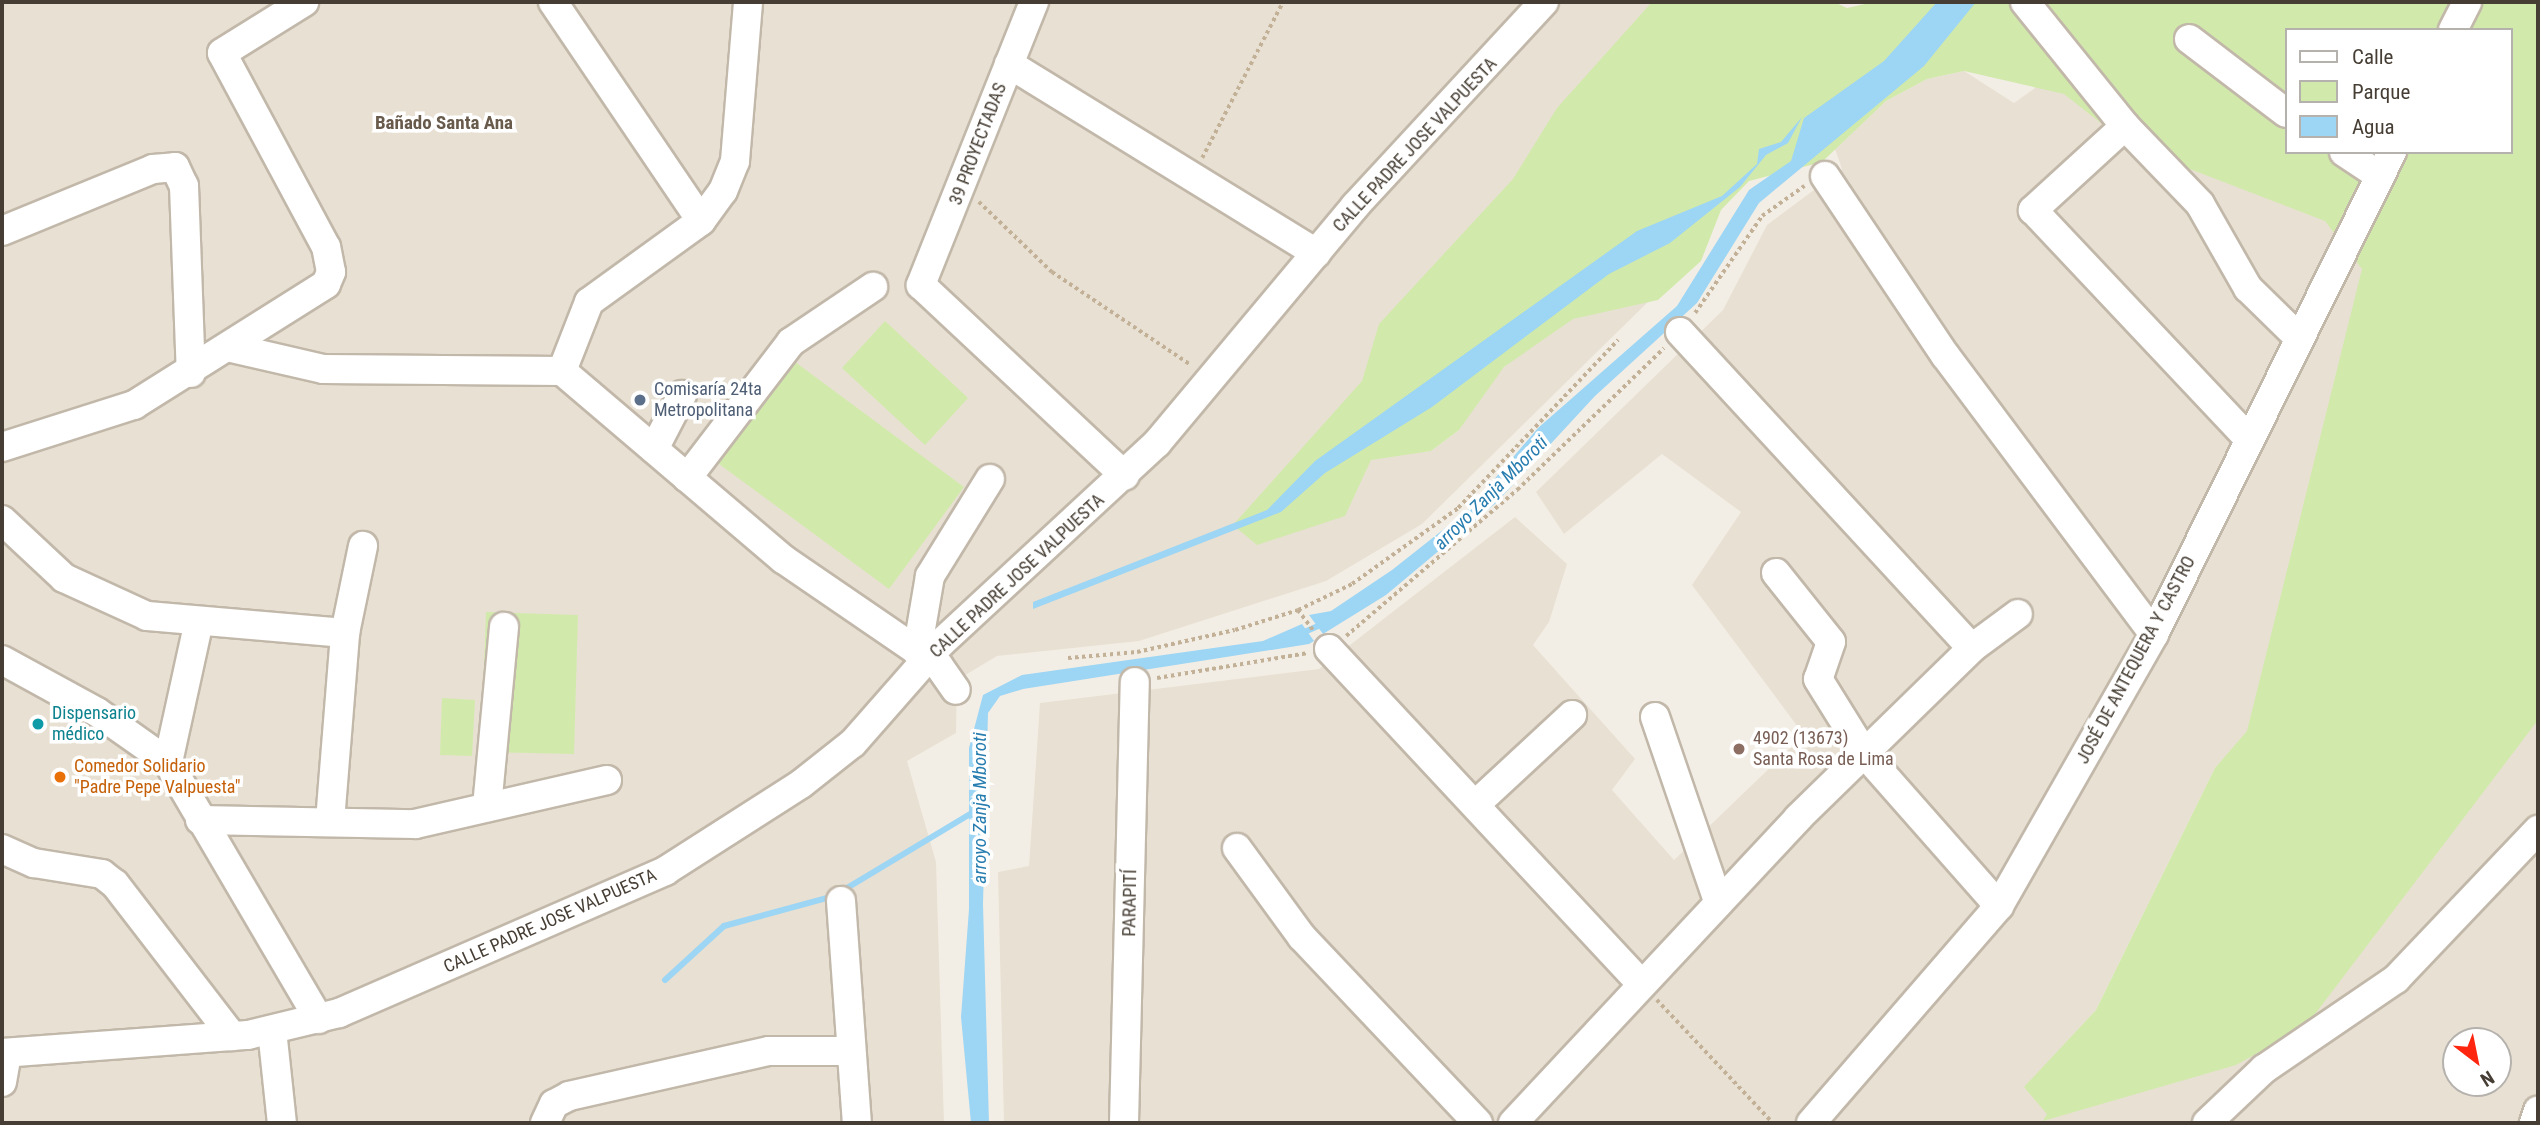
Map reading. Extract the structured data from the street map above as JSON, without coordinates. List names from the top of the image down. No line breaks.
{"streets":{"street":["39 PROYECTADAS","CALLE PADRE JOSE VALPUESTA","JOSÉ DE ANTEQUERA Y CASTRO","PARAPITÍ"]},"crossings":[["39 PROYECTADAS","CALLE PADRE JOSE VALPUESTA"]],"districts":["Bañado Santa Ana"],"water":["arroyo Zanja Mboroti"],"places":["Comisaría 24ta Metropolitana","Dispensario médico","4902 (13673) Santa Rosa de Lima","Comedor Solidario \"Padre Pepe Valpuesta\""],"legend":["Calle","Parque","Agua"],"north":"bottom right"}
